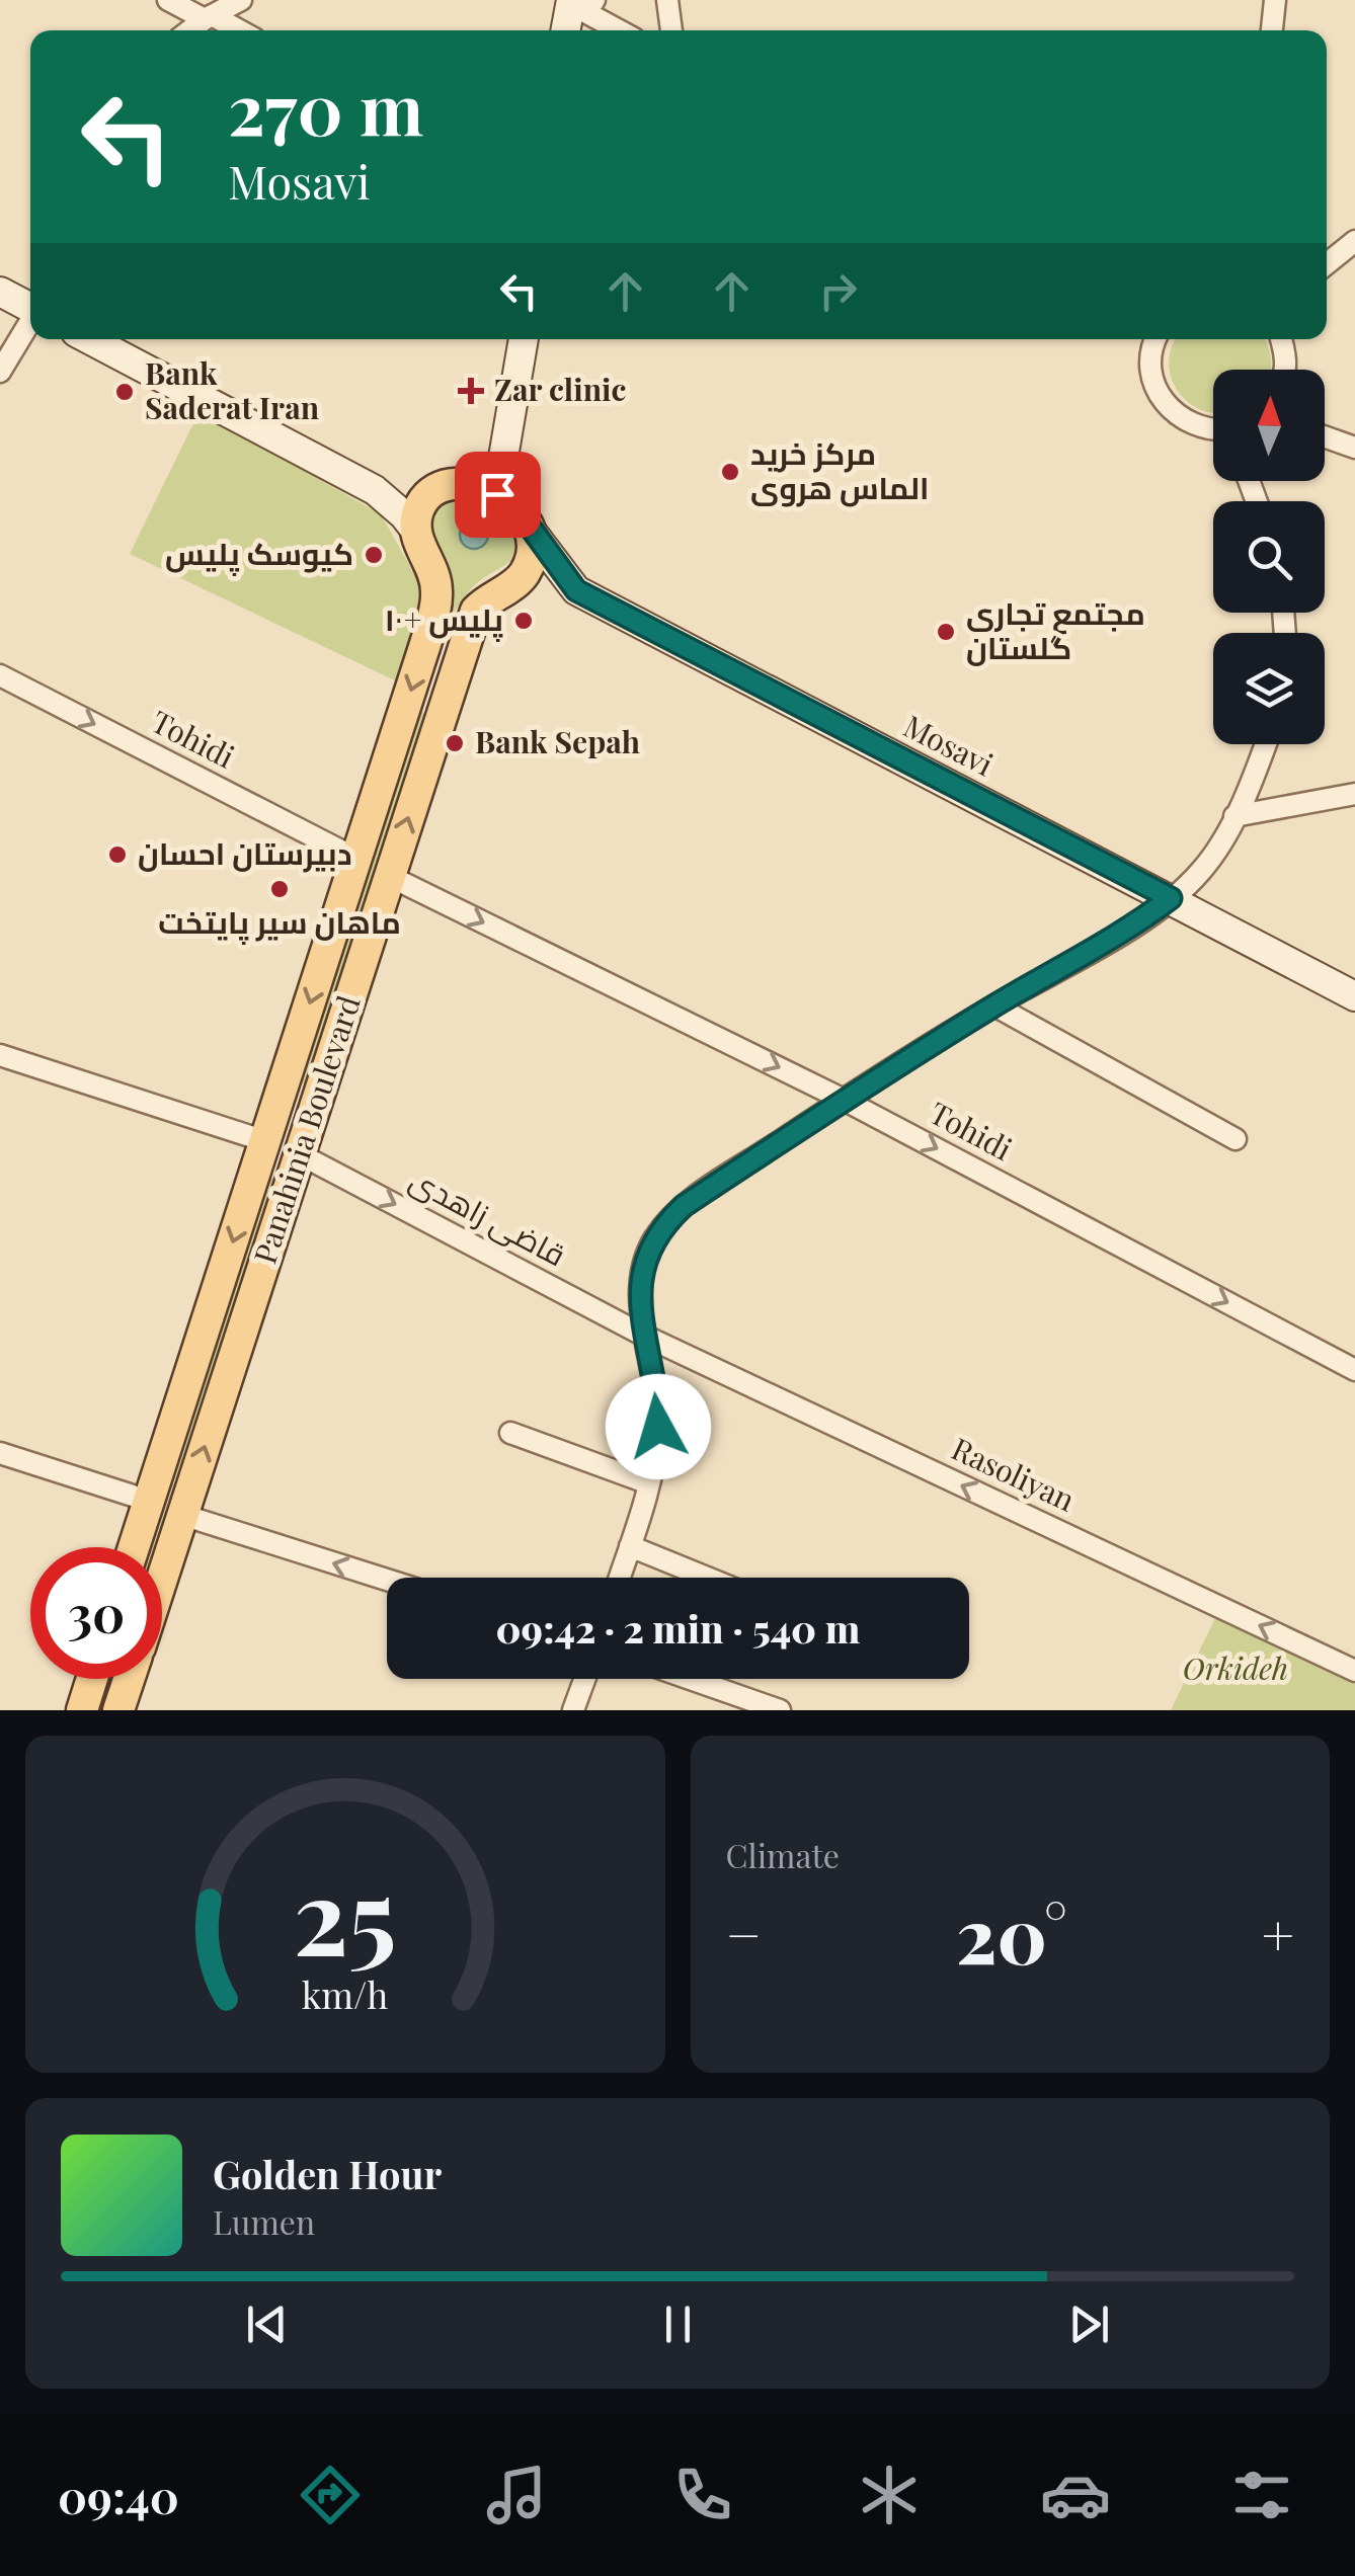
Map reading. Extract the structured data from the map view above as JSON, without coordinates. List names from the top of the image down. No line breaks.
{"streets":{"main road":["Mosavi","Panahinia Boulevard"],"street":["Tohidi","قاضی زاهدی","Rasoliyan"]},"crossings":[["Tohidi","Panahinia Boulevard"],["Mosavi","Panahinia Boulevard"],["Panahinia Boulevard","قاضی زاهدی"],["قاضی زاهدی","Rasoliyan"]],"one_way":["Tohidi","قاضی زاهدی","Rasoliyan"],"parks":["Orkideh"],"places":{"health":["Zar clinic"],"other":["Bank Saderat Iran","مرکز خرید الماس هروی","کیوسک پلیس","پلیس +۱۰","مجتمع تجاری گلستان","Bank Sepah","دبیرستان احسان","ماهان سیر پایتخت"]},"north":"top","page":{"turn":["270 m","Mosavi"],"limit":"30","trip":"09:42 · 2 min · 540 m","tile":"Climate","heat":["−","20°","+"],"song":["Golden Hour","Lumen"],"tabs":"09:40","gauge":["25","km/h"]}}
